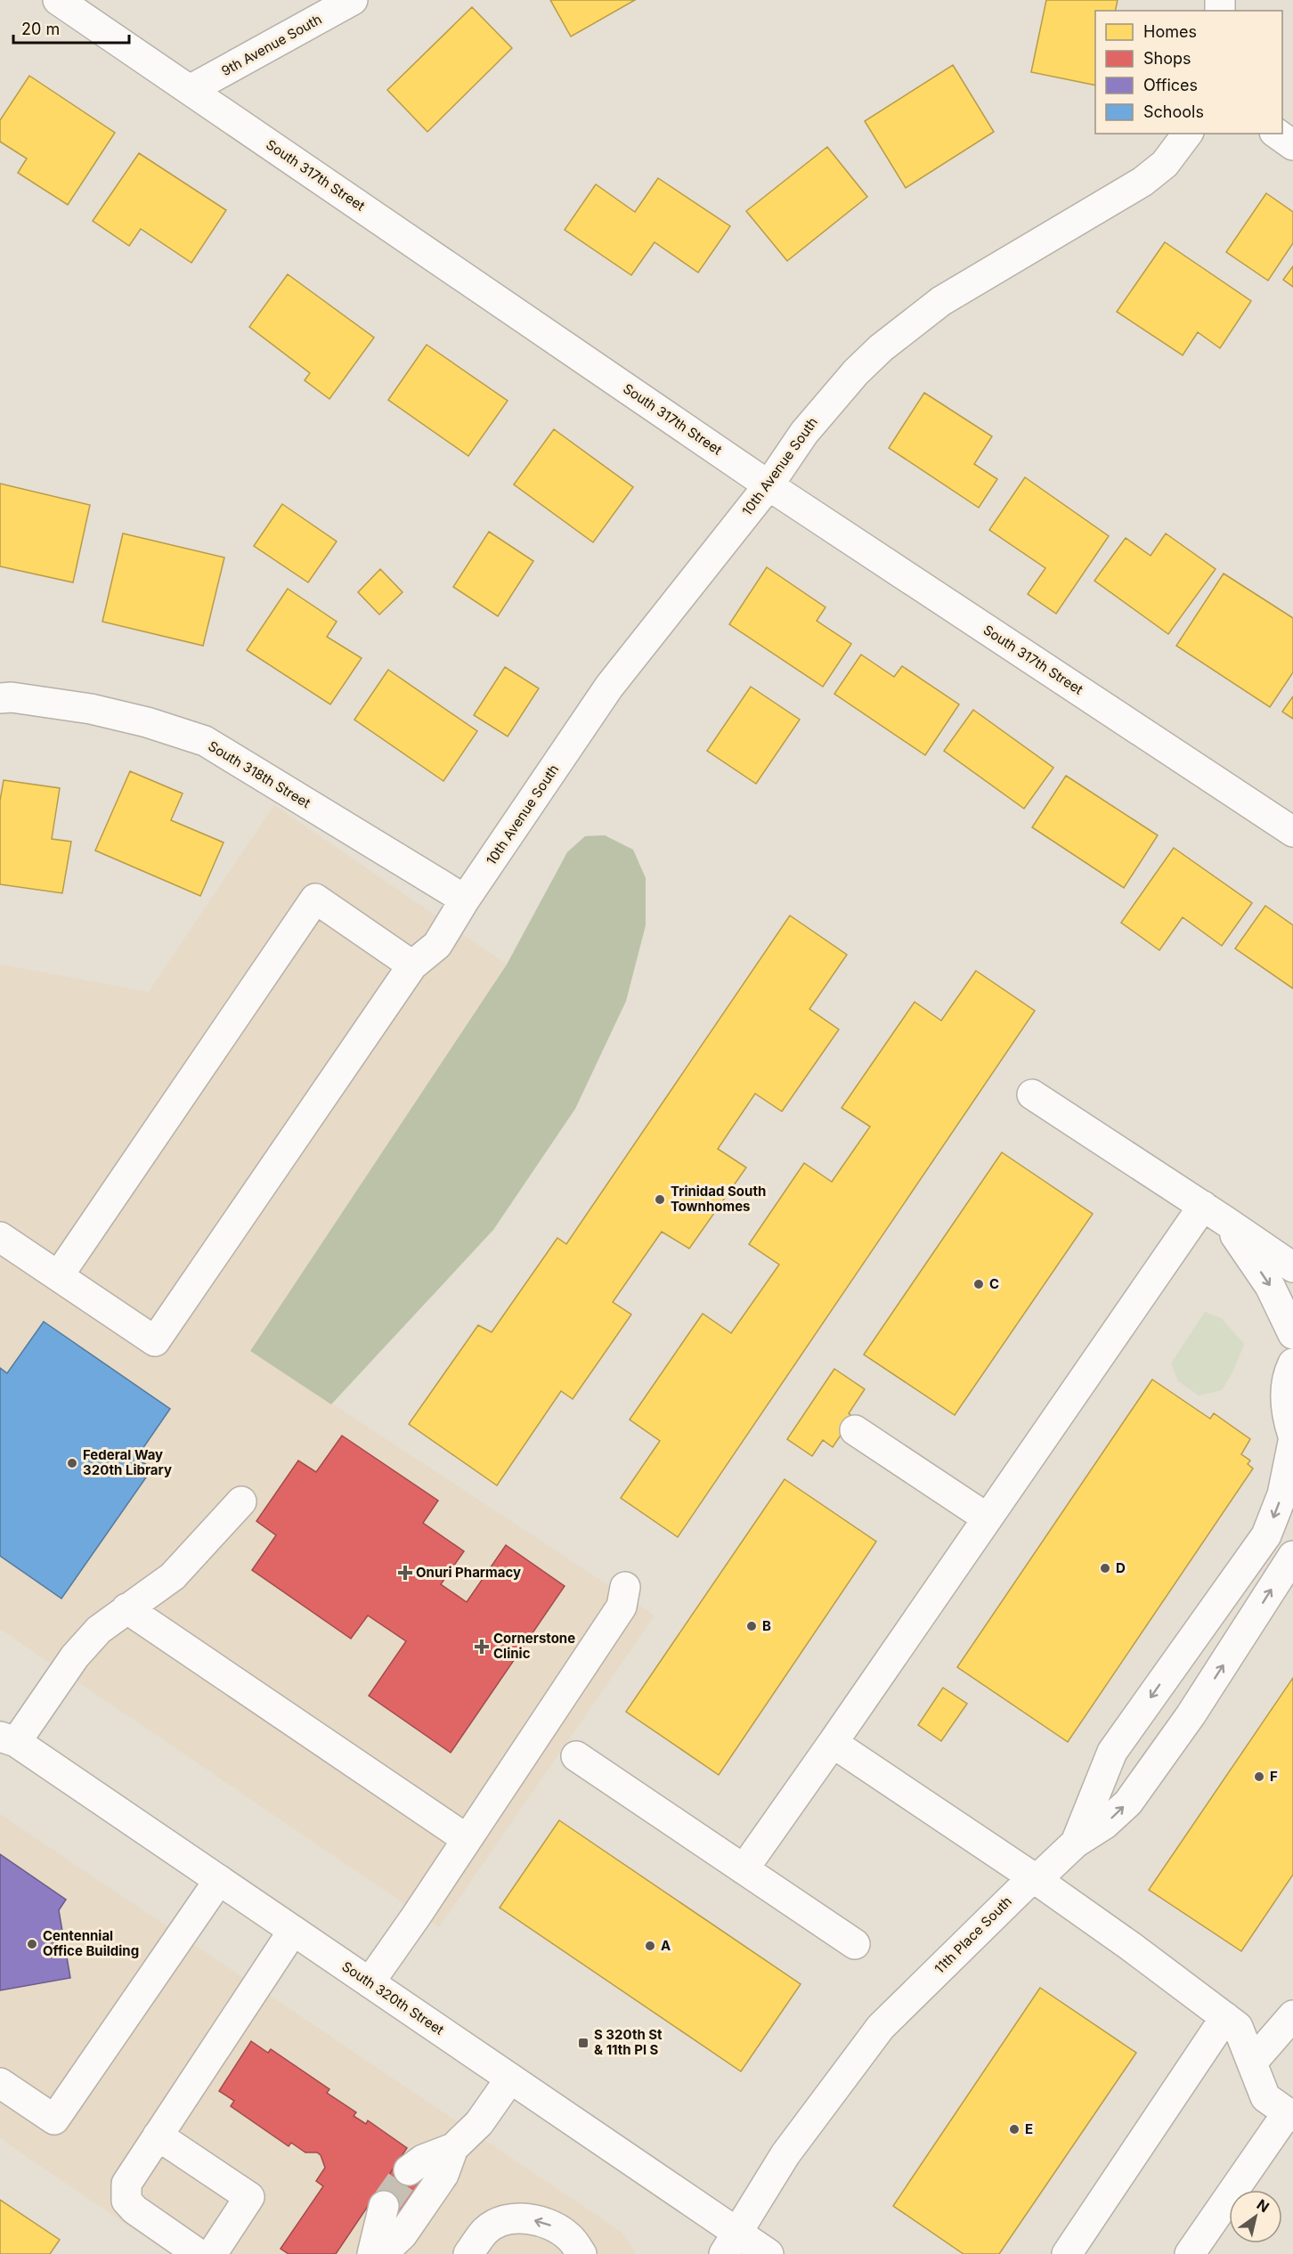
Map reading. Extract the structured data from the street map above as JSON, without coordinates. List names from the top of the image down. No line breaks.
{"streets":{"street":["9th Avenue South","South 317th Street","10th Avenue South","South 318th Street","11th Place South","South 320th Street"]},"crossings":[["9th Avenue South","South 317th Street"],["South 317th Street","10th Avenue South"],["10th Avenue South","South 318th Street"],["11th Place South","South 320th Street"]],"places":{"other":["Trinidad South Townhomes","C","Federal Way 320th Library","D","B","F","Centennial Office Building","A","E"],"health":["Onuri Pharmacy","Cornerstone Clinic"],"transit":["S 320th St & 11th Pl S"]},"legend":["Homes","Shops","Offices","Schools"],"scale_bar":"20 m","north":"top right"}
